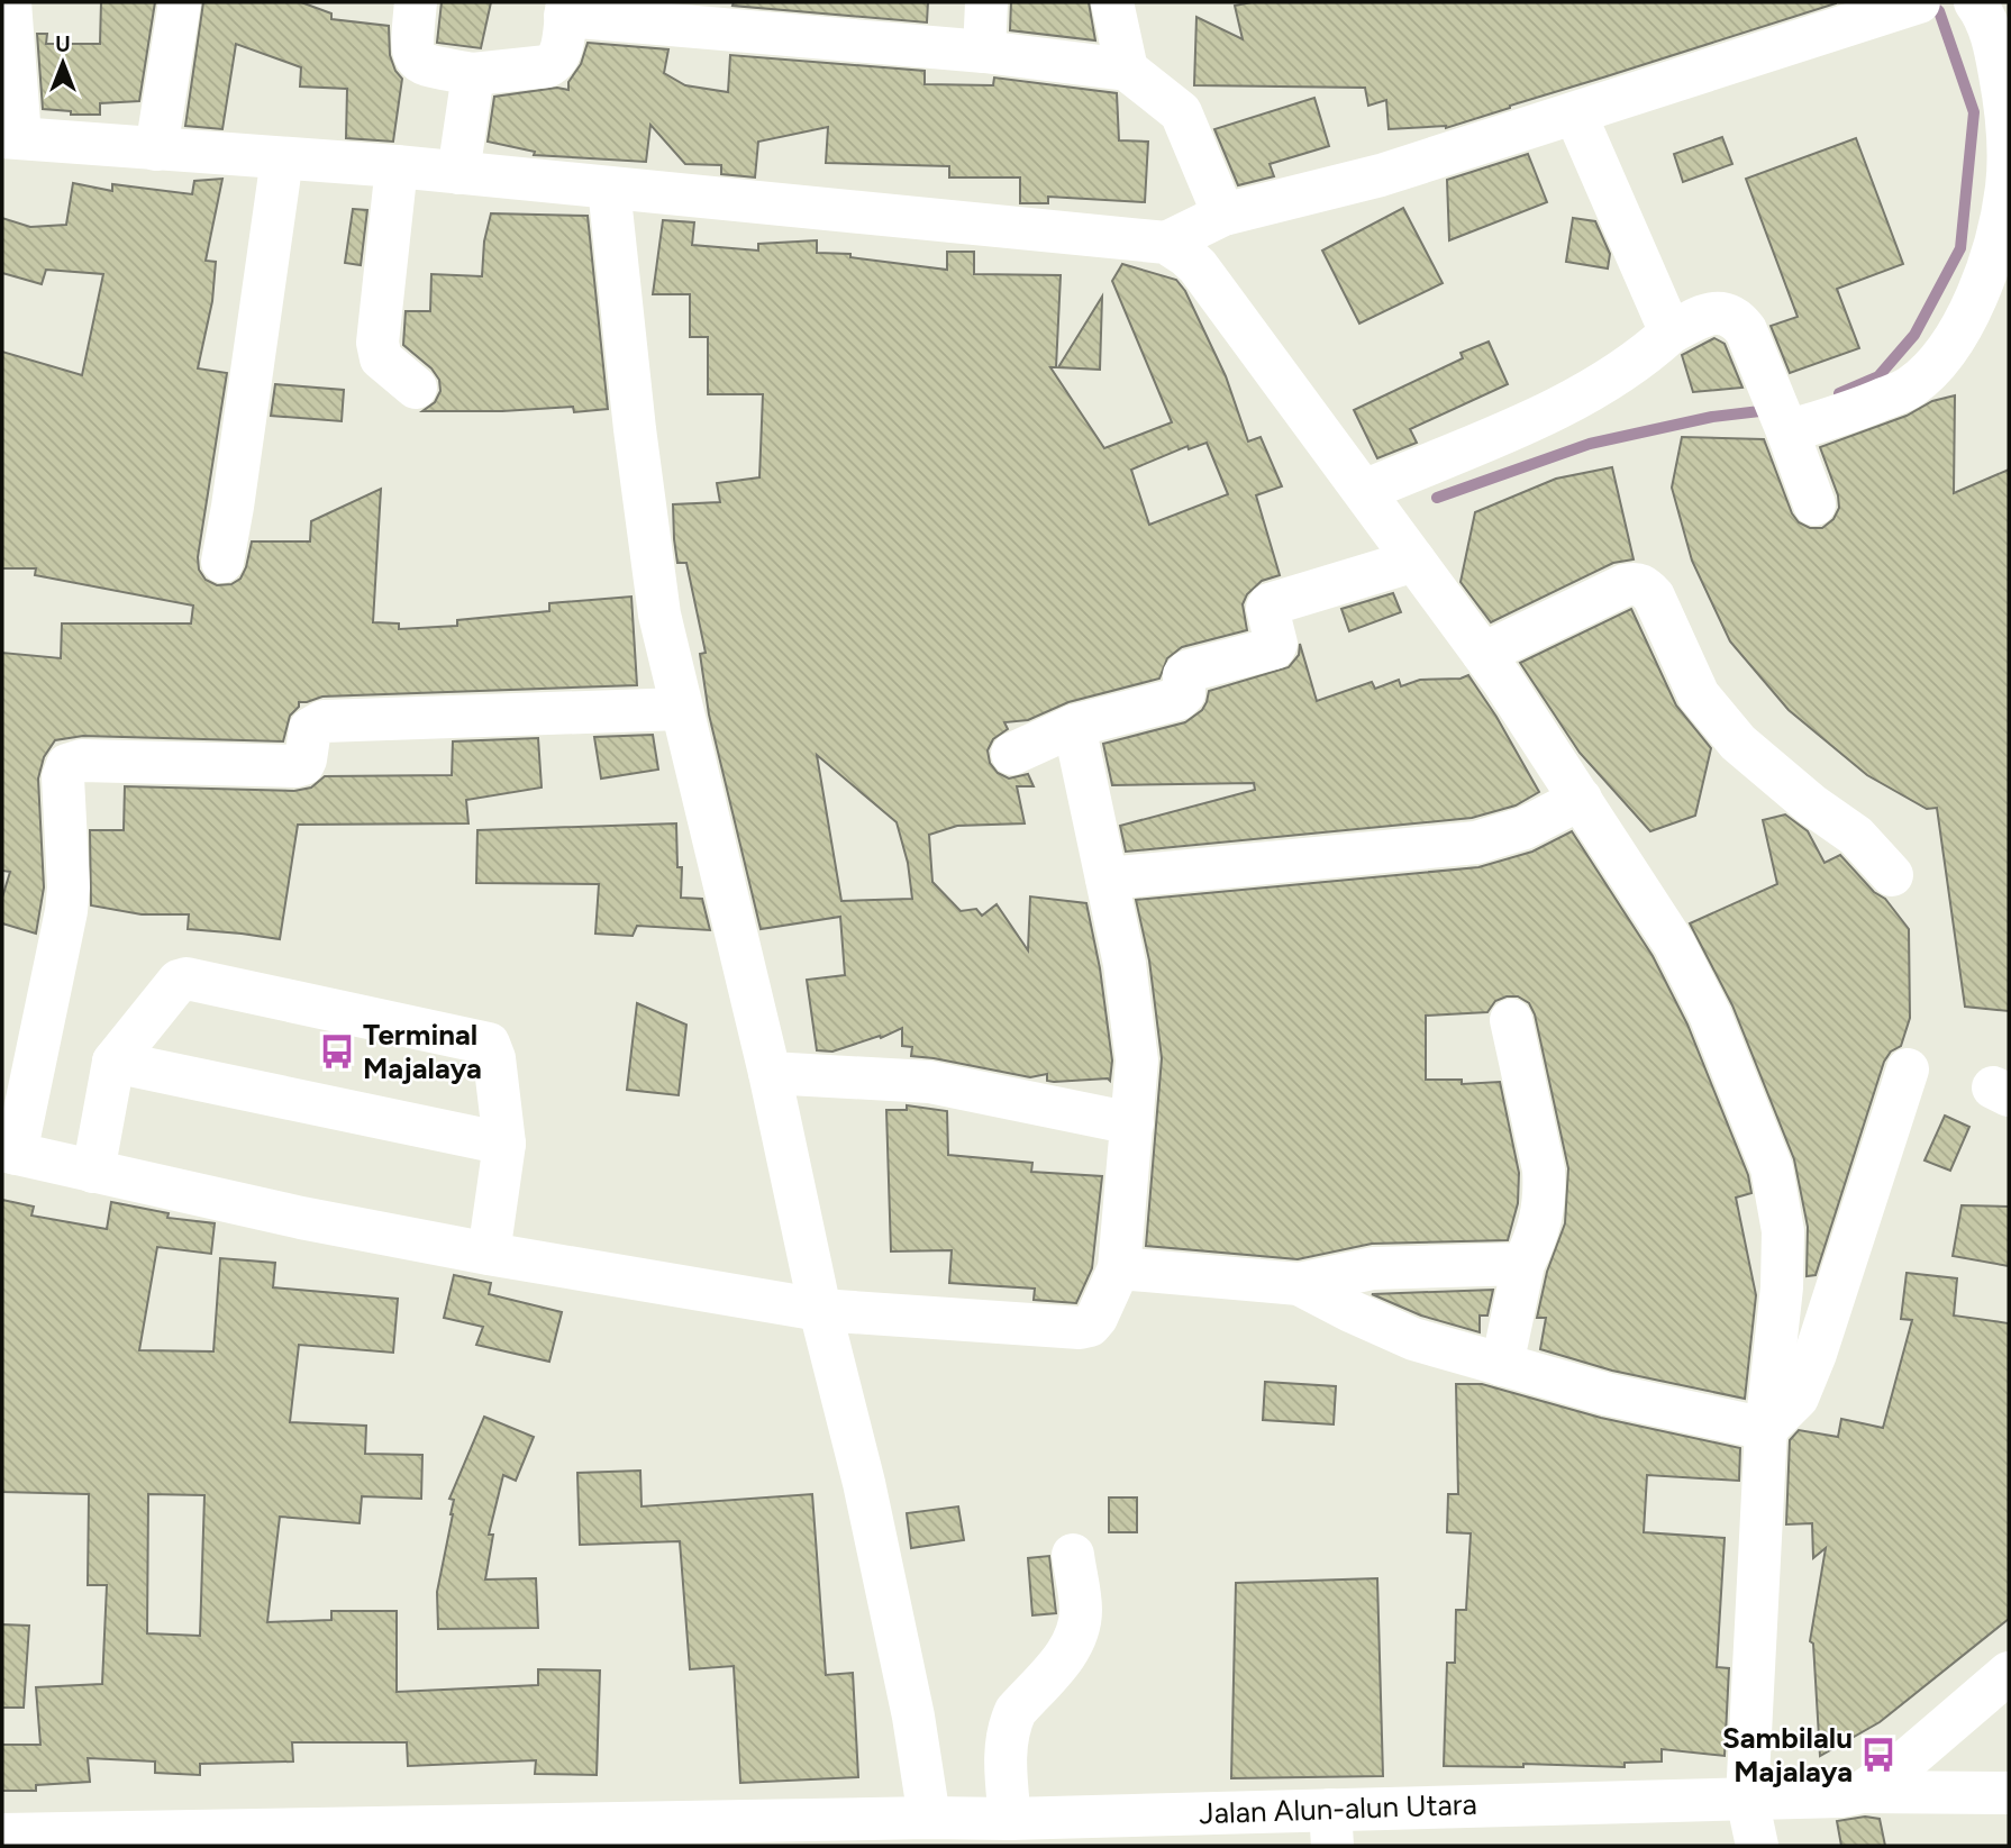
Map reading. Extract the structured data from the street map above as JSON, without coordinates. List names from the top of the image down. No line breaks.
{"streets":{"street":["Jalan Alun-alun Utara"]},"places":{"bus stop":["Terminal Majalaya","Sambilalu Majalaya"]},"north":"top"}
